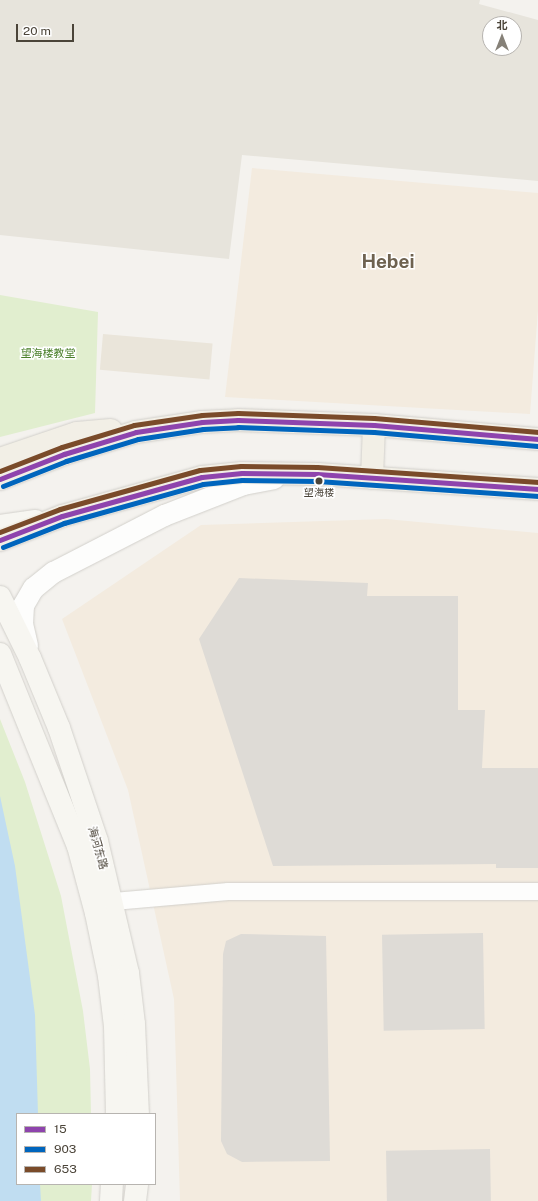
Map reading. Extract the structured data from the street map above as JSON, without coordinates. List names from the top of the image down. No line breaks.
{"streets":{"main road":["海河东路"]},"districts":["Hebei"],"parks":["望海楼教堂"],"places":["望海楼"],"lines":["transit line 653","transit line 15","transit line 903"],"legend":["15","903","653"],"scale_bar":"20 m","north":"top"}
